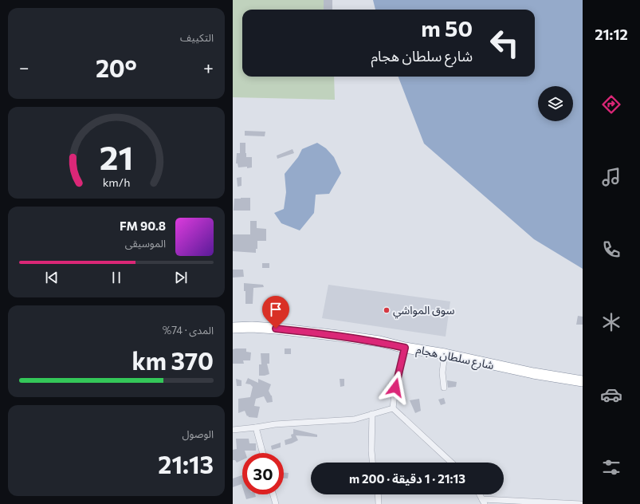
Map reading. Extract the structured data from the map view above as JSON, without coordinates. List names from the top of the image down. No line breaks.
{"streets":{"highway":["شارع سلطان هجام"]},"places":["سوق المواشي"],"page":{"tabs":"21:12","tile":["التكييف",["المدى · 74%","370 km"],["الوصول","21:13"]],"turn":["50 m","شارع سلطان هجام"],"heat":["−","20°","+"],"song":["90.8 FM","الموسيقى"],"limit":"30","trip":"21:13 · 1 دقيقة · 200 m","gauge":["21","km/h"]}}
